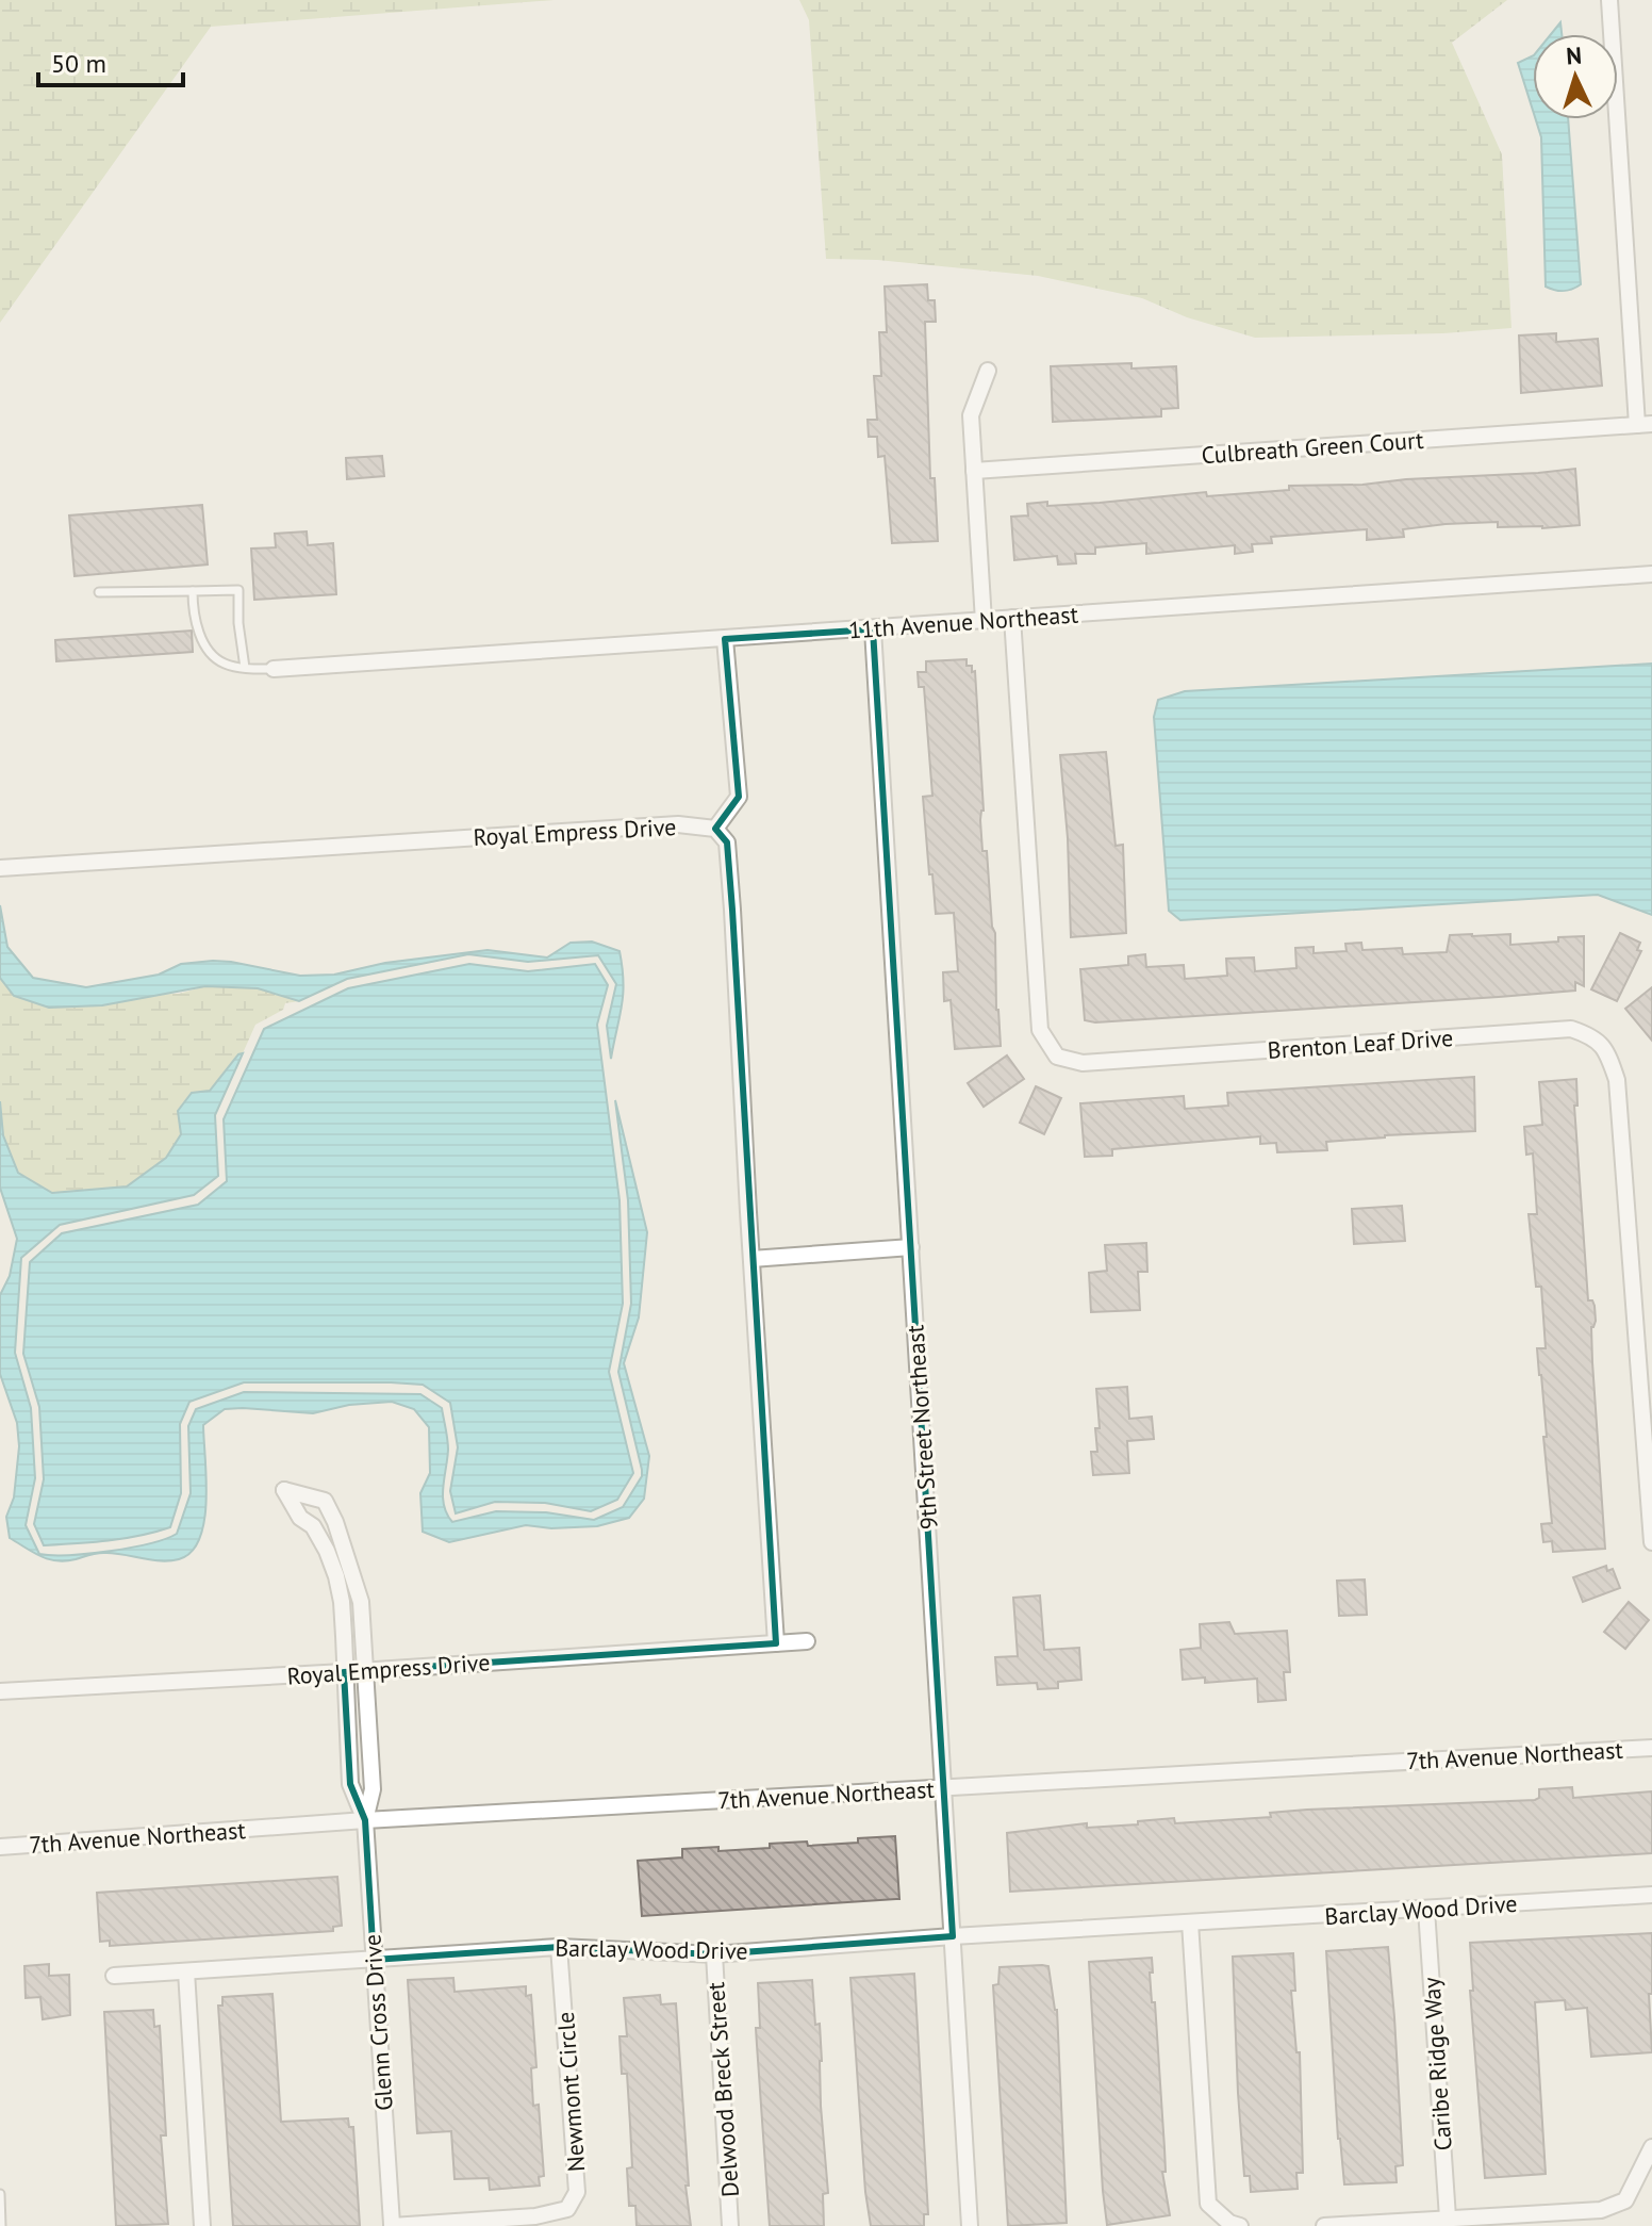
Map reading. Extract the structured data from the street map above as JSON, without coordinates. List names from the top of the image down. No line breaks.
{"streets":{"street":["Culbreath Green Court","11th Avenue Northeast","Royal Empress Drive","Brenton Leaf Drive","9th Street Northeast","7th Avenue Northeast","Barclay Wood Drive","Glenn Cross Drive","Caribe Ridge Way","Delwood Breck Street","Newmont Circle"]},"crossings":[["11th Avenue Northeast","Brenton Leaf Drive"],["11th Avenue Northeast","9th Street Northeast"],["9th Street Northeast","7th Avenue Northeast"],["9th Street Northeast","Barclay Wood Drive"],["7th Avenue Northeast","Glenn Cross Drive"],["Barclay Wood Drive","Glenn Cross Drive"],["Barclay Wood Drive","Caribe Ridge Way"],["Barclay Wood Drive","Delwood Breck Street"],["Barclay Wood Drive","Newmont Circle"],["Glenn Cross Drive","Newmont Circle"]],"scale_bar":"50 m","north":"top"}
